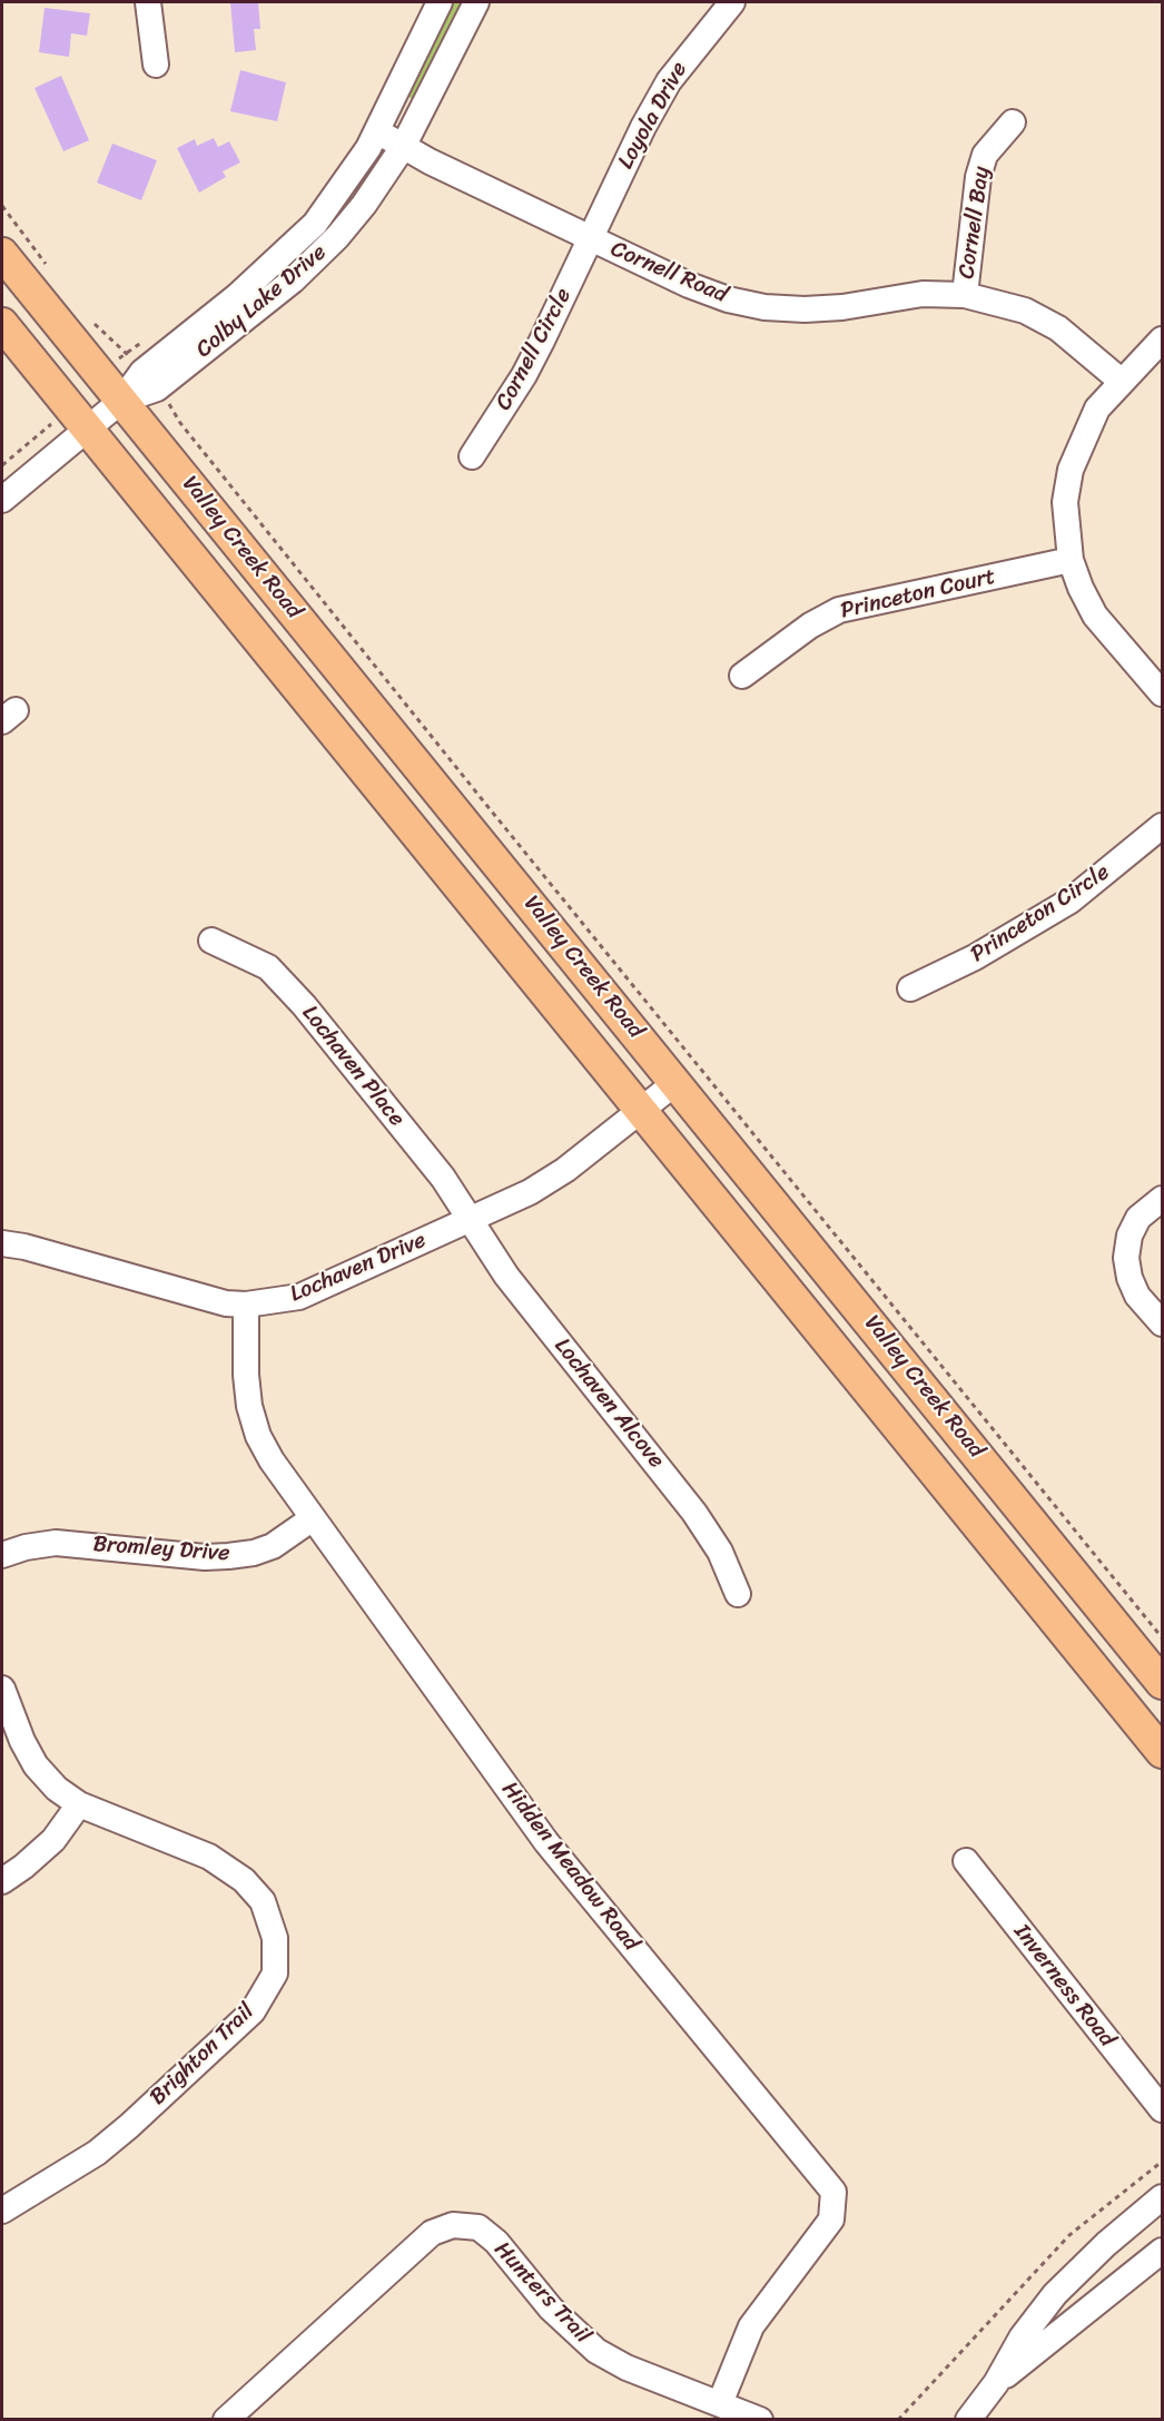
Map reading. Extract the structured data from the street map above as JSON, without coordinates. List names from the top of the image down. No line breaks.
{"streets":{"main road":["Valley Creek Road"],"street":["Loyola Drive","Cornell Bay","Cornell Road","Colby Lake Drive","Cornell Circle","Princeton Court","Princeton Circle","Lochaven Place","Lochaven Drive","Lochaven Alcove","Bromley Drive","Hidden Meadow Road","Inverness Road","Brighton Trail","Hunters Trail"]},"crossings":[["Loyola Drive","Cornell Road"],["Loyola Drive","Cornell Circle"],["Cornell Bay","Cornell Road"],["Cornell Road","Colby Lake Drive"],["Cornell Road","Cornell Circle"],["Colby Lake Drive","Valley Creek Road"],["Valley Creek Road","Lochaven Drive"],["Lochaven Place","Lochaven Drive"],["Lochaven Place","Lochaven Alcove"],["Lochaven Drive","Lochaven Alcove"],["Lochaven Drive","Hidden Meadow Road"],["Bromley Drive","Hidden Meadow Road"],["Hidden Meadow Road","Hunters Trail"]]}
